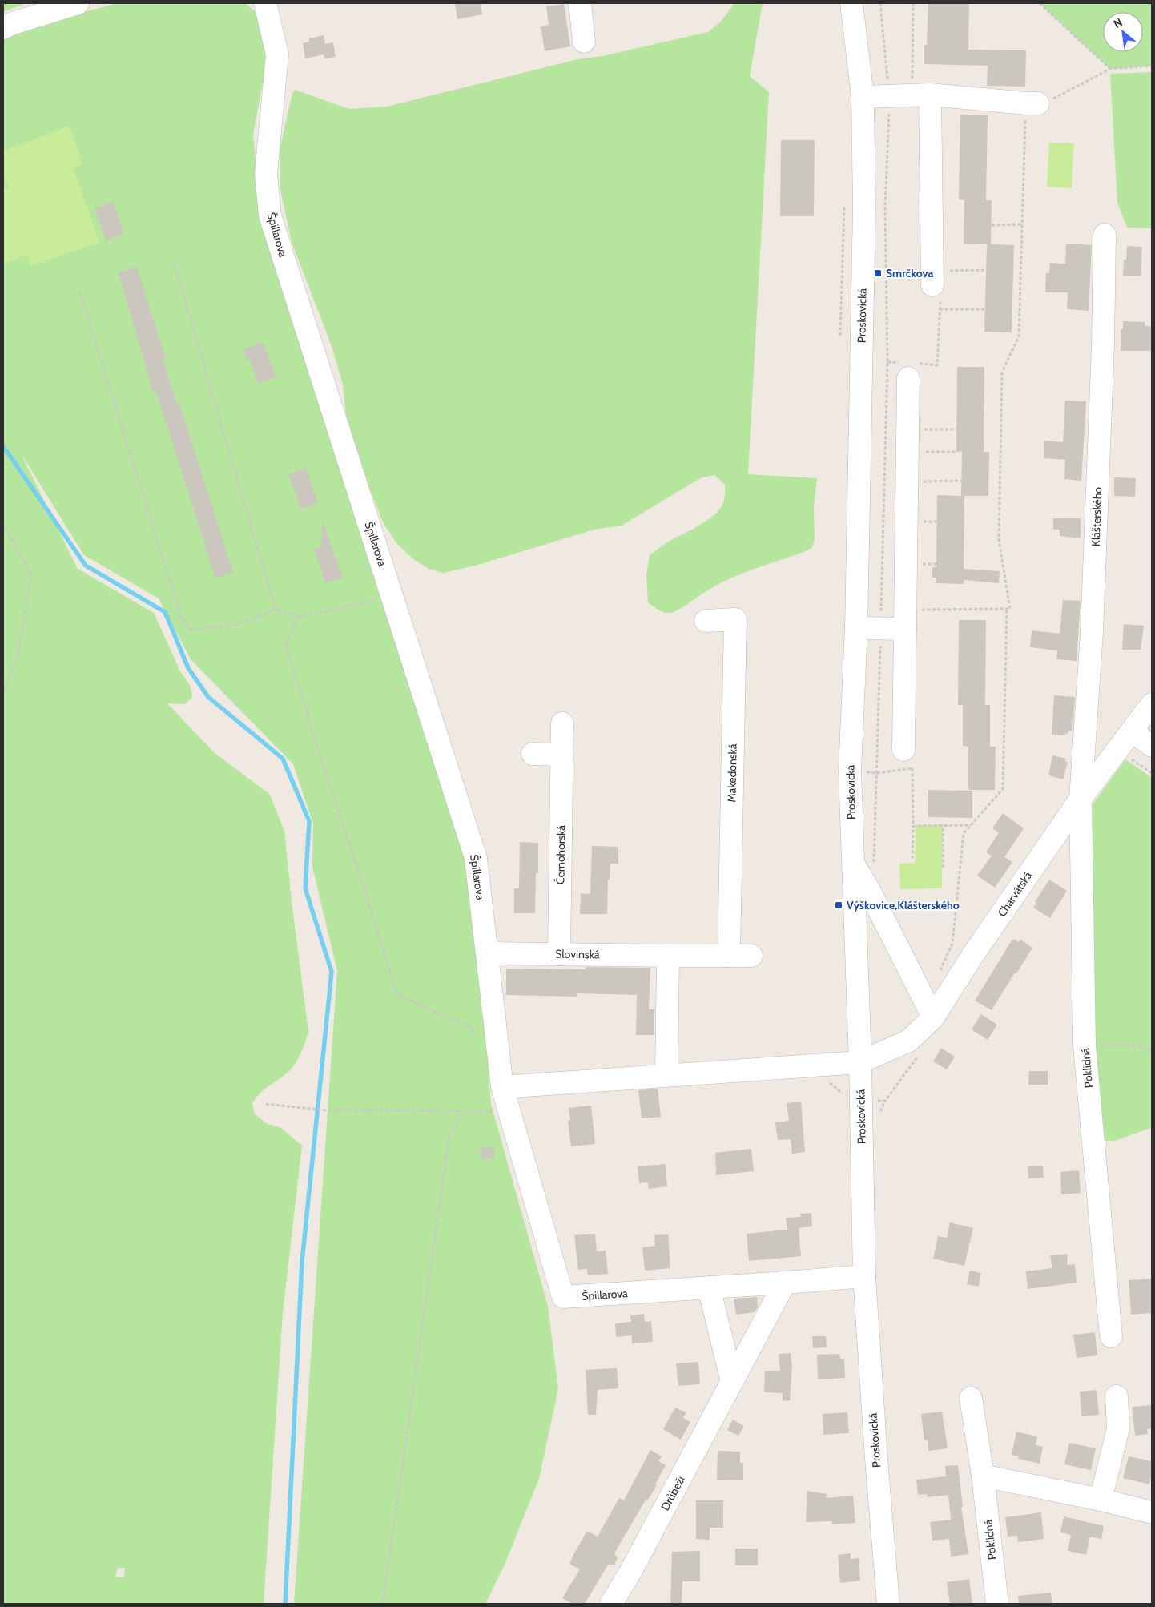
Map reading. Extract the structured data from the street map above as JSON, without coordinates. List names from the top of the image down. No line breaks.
{"streets":{"street":["Špillarova","Proskovická","Klášterského","Makedonská","Černohorská","Charvátská","Slovinská","Poklidná","Drůbeží"]},"crossings":[["Špillarova","Proskovická"],["Špillarova","Slovinská"],["Špillarova","Drůbeží"],["Proskovická","Charvátská"],["Klášterského","Charvátská"],["Klášterského","Poklidná"],["Makedonská","Slovinská"],["Černohorská","Slovinská"],["Charvátská","Poklidná"]],"places":{"transit":["Smrčkova","Výškovice,Klášterského"]},"north":"top left"}
